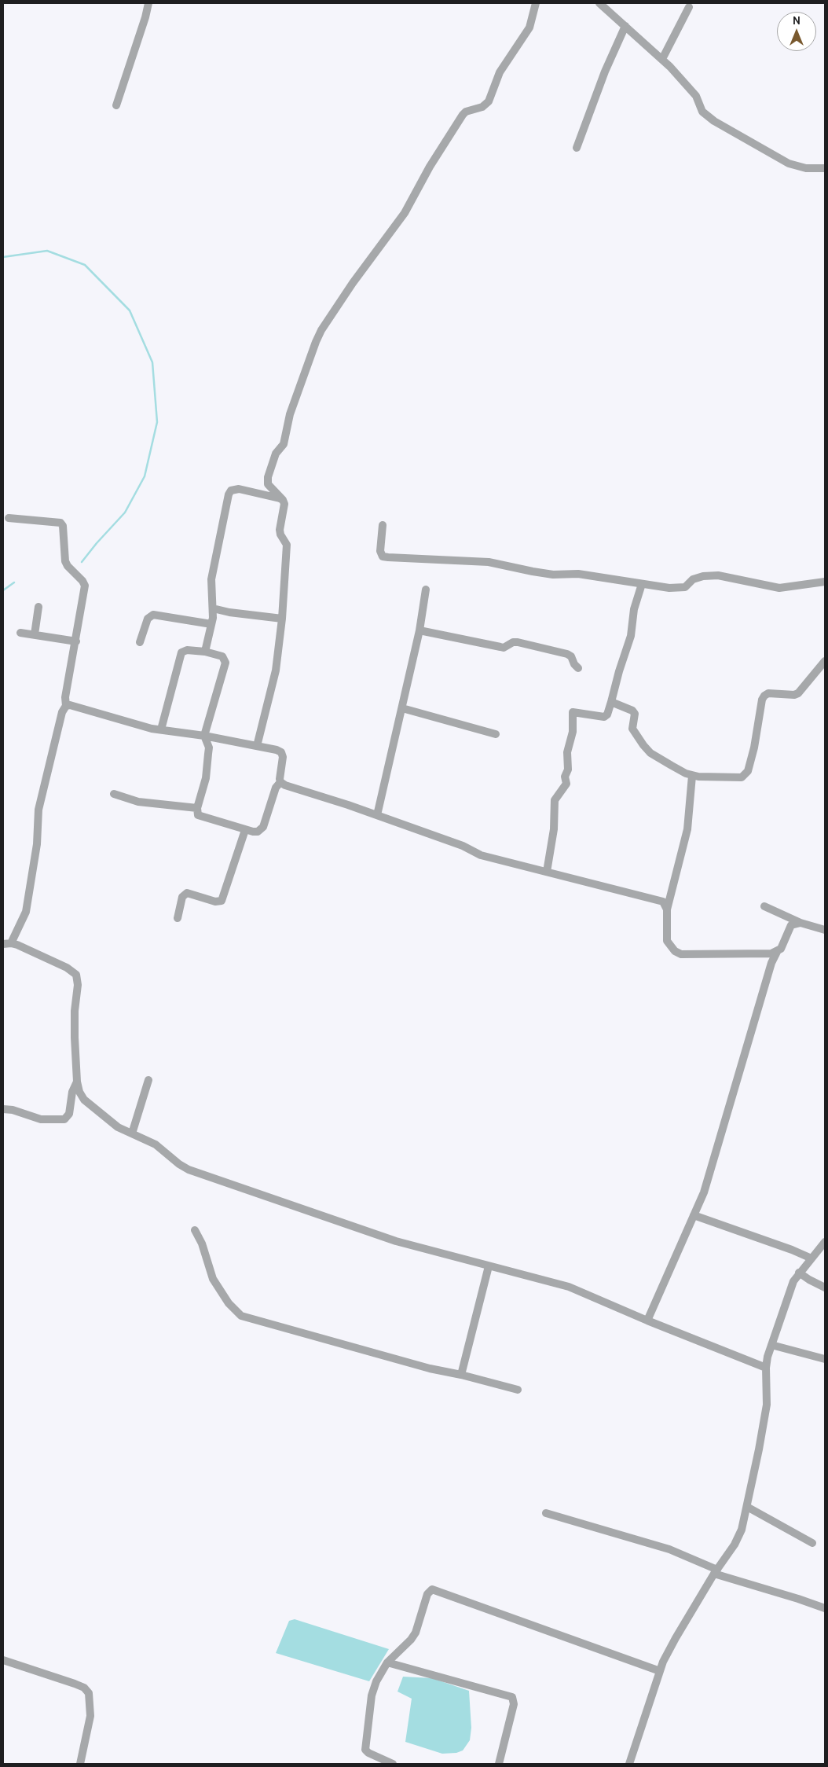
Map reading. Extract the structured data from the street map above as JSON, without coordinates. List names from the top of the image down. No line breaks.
{"north":"top"}
